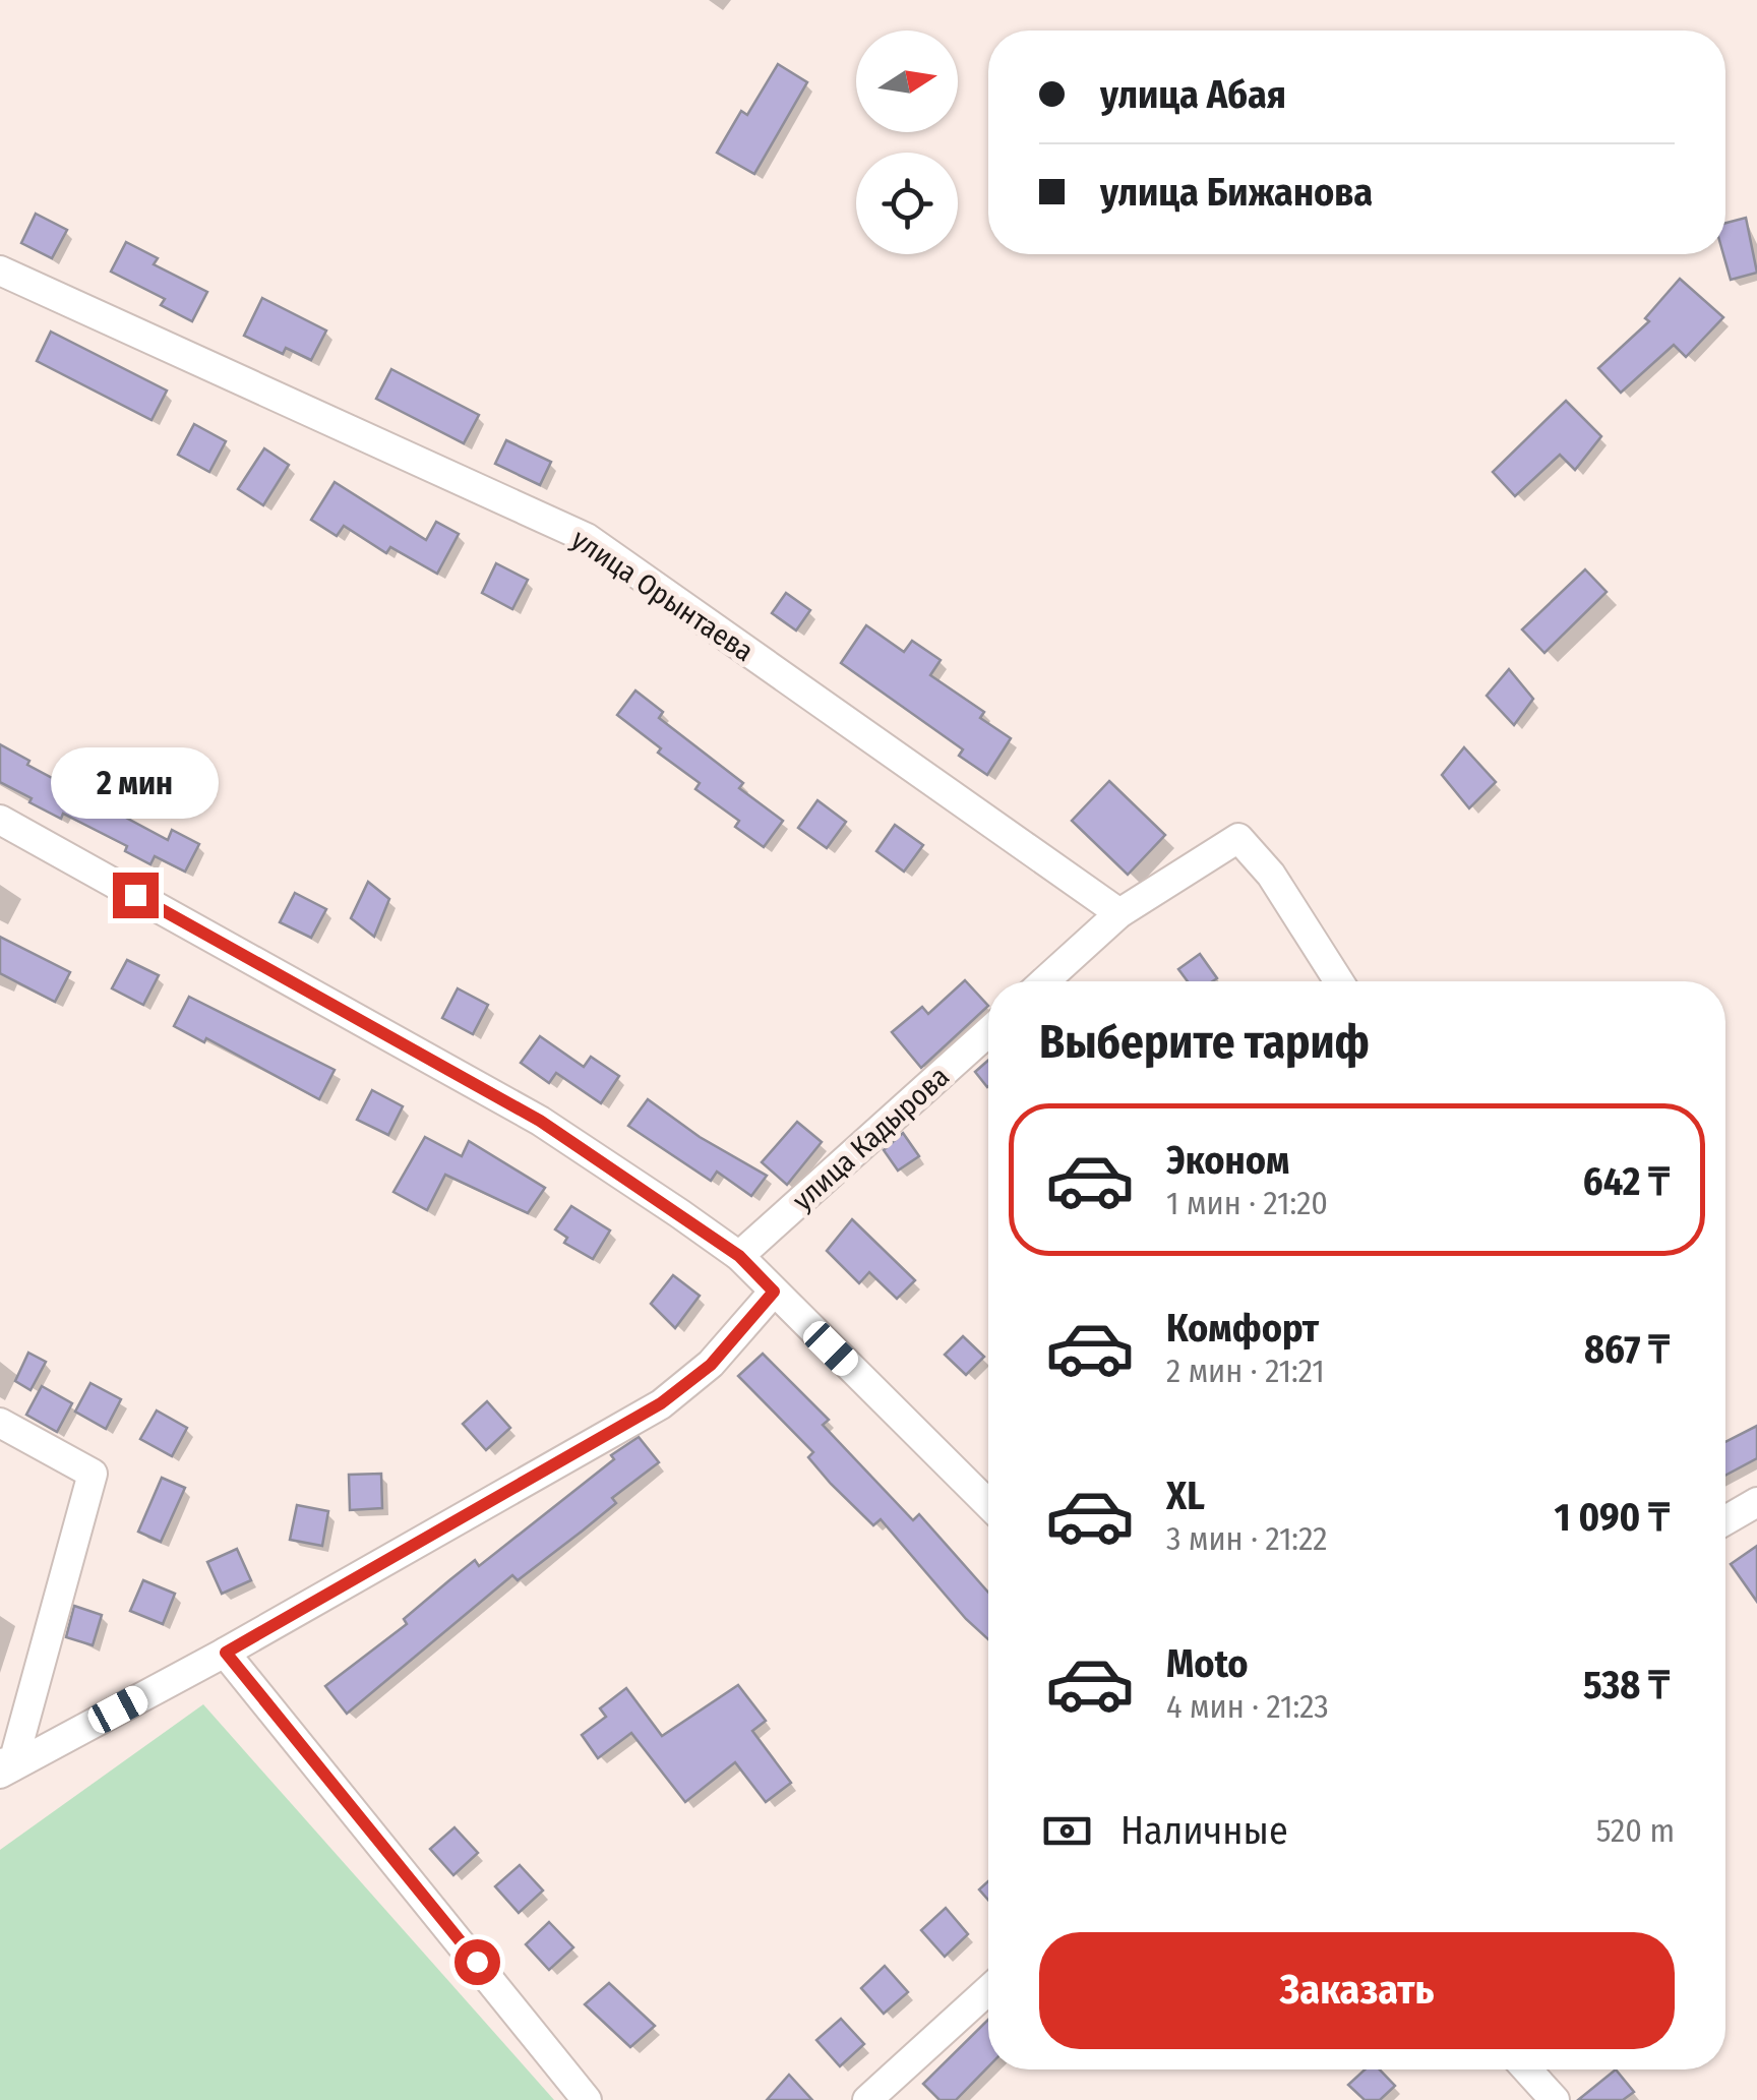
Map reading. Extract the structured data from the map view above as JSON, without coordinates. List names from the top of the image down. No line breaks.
{"streets":{"street":["улица Орынтаева","улица Кадырова"]},"north":"right","page":{"banner":["улица Абая","улица Бижанова"],"bubble":"2 мин","heading":"Выберите тариф","list":[{"name":"Эконом","note":"1 мин · 21:20","value":"642 ₸"},{"name":"Комфорт","note":"2 мин · 21:21","value":"867 ₸"},{"name":"XL","note":"3 мин · 21:22","value":"1 090 ₸"},{"name":"Moto","note":"4 мин · 21:23","value":"538 ₸"}],"pay":["Наличные","520 m"],"buttons":"Заказать"}}
